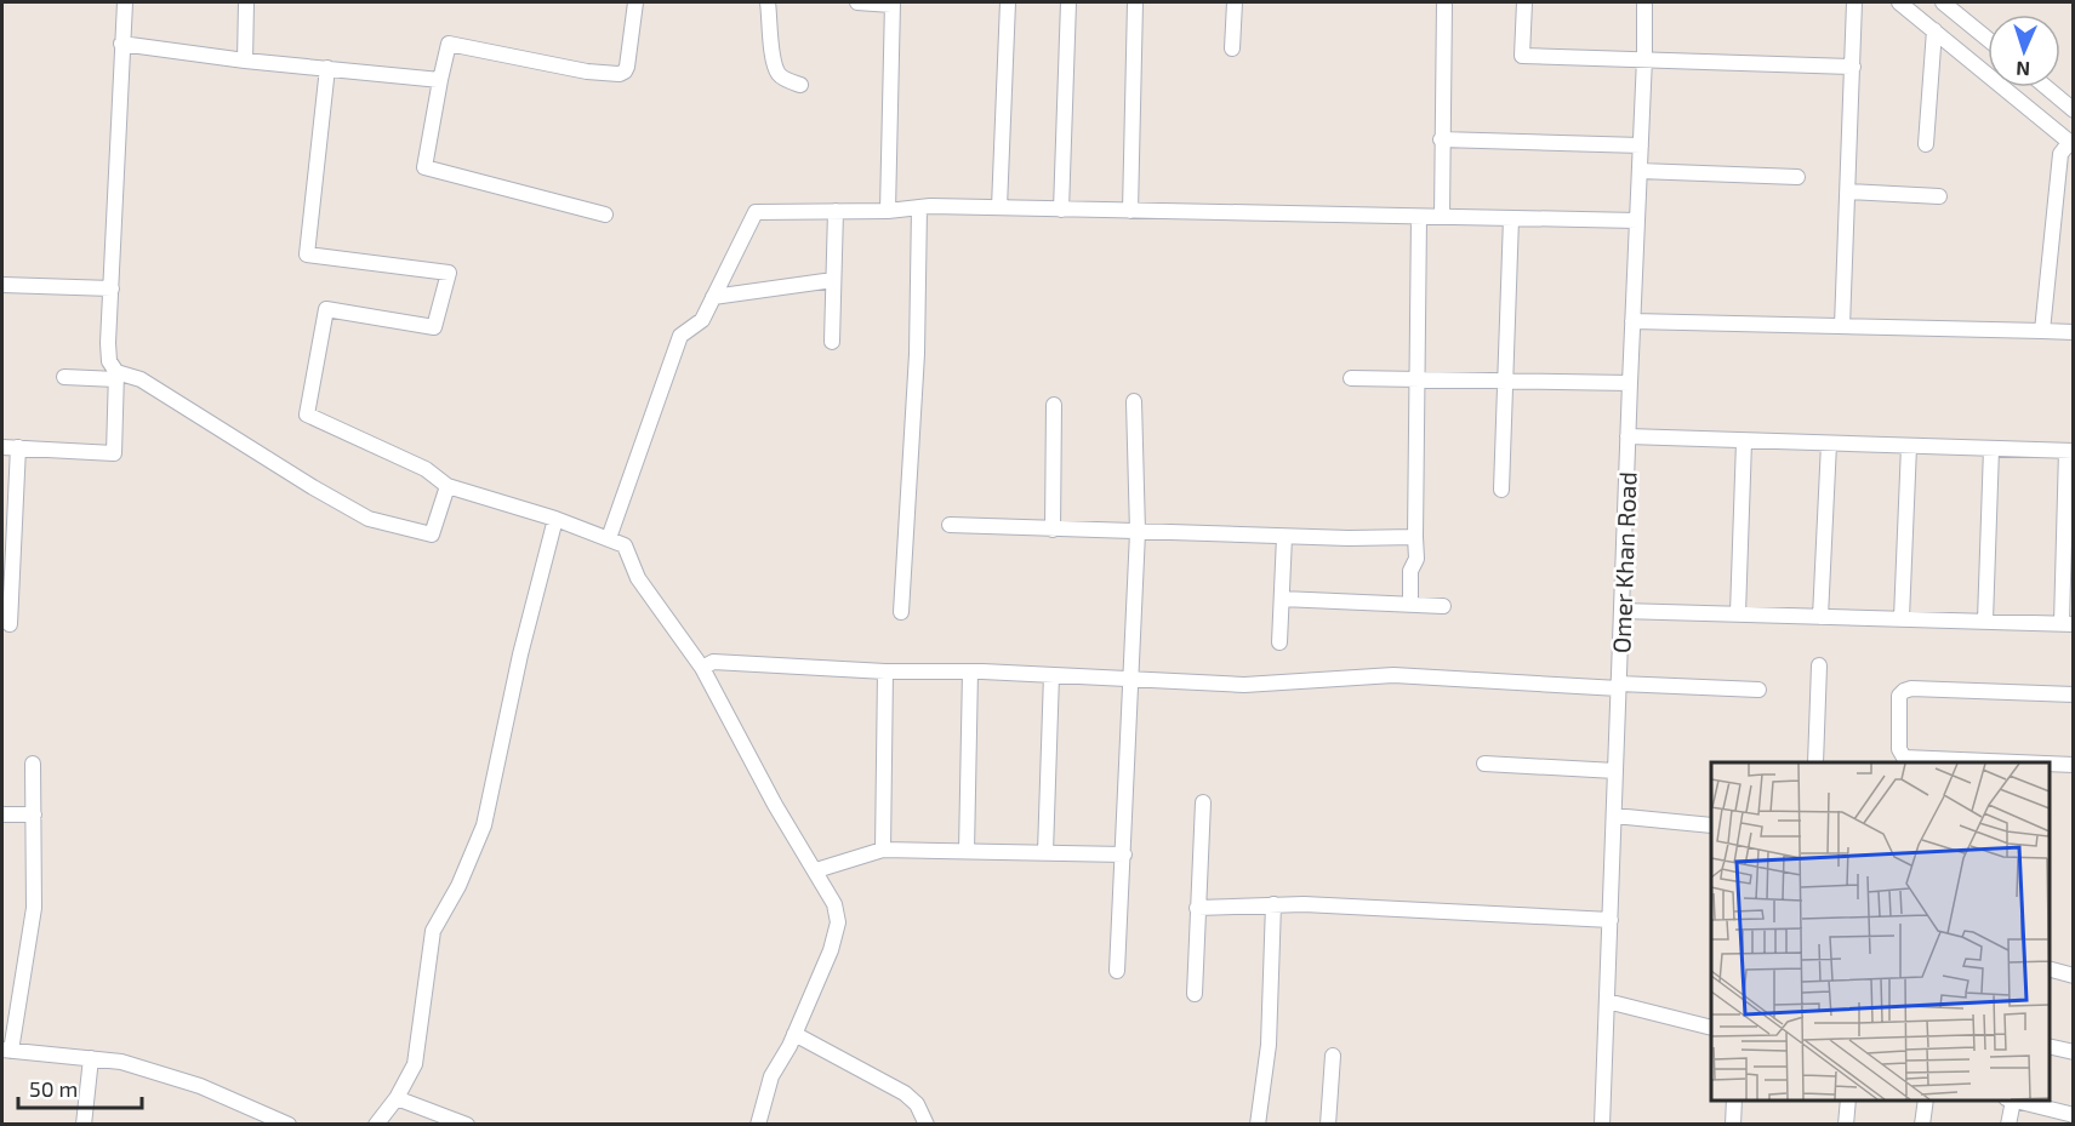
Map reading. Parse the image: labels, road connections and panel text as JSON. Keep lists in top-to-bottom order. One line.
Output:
{"streets":{"street":["Omer Khan Road"]},"scale_bar":"50 m","north":"bottom"}
